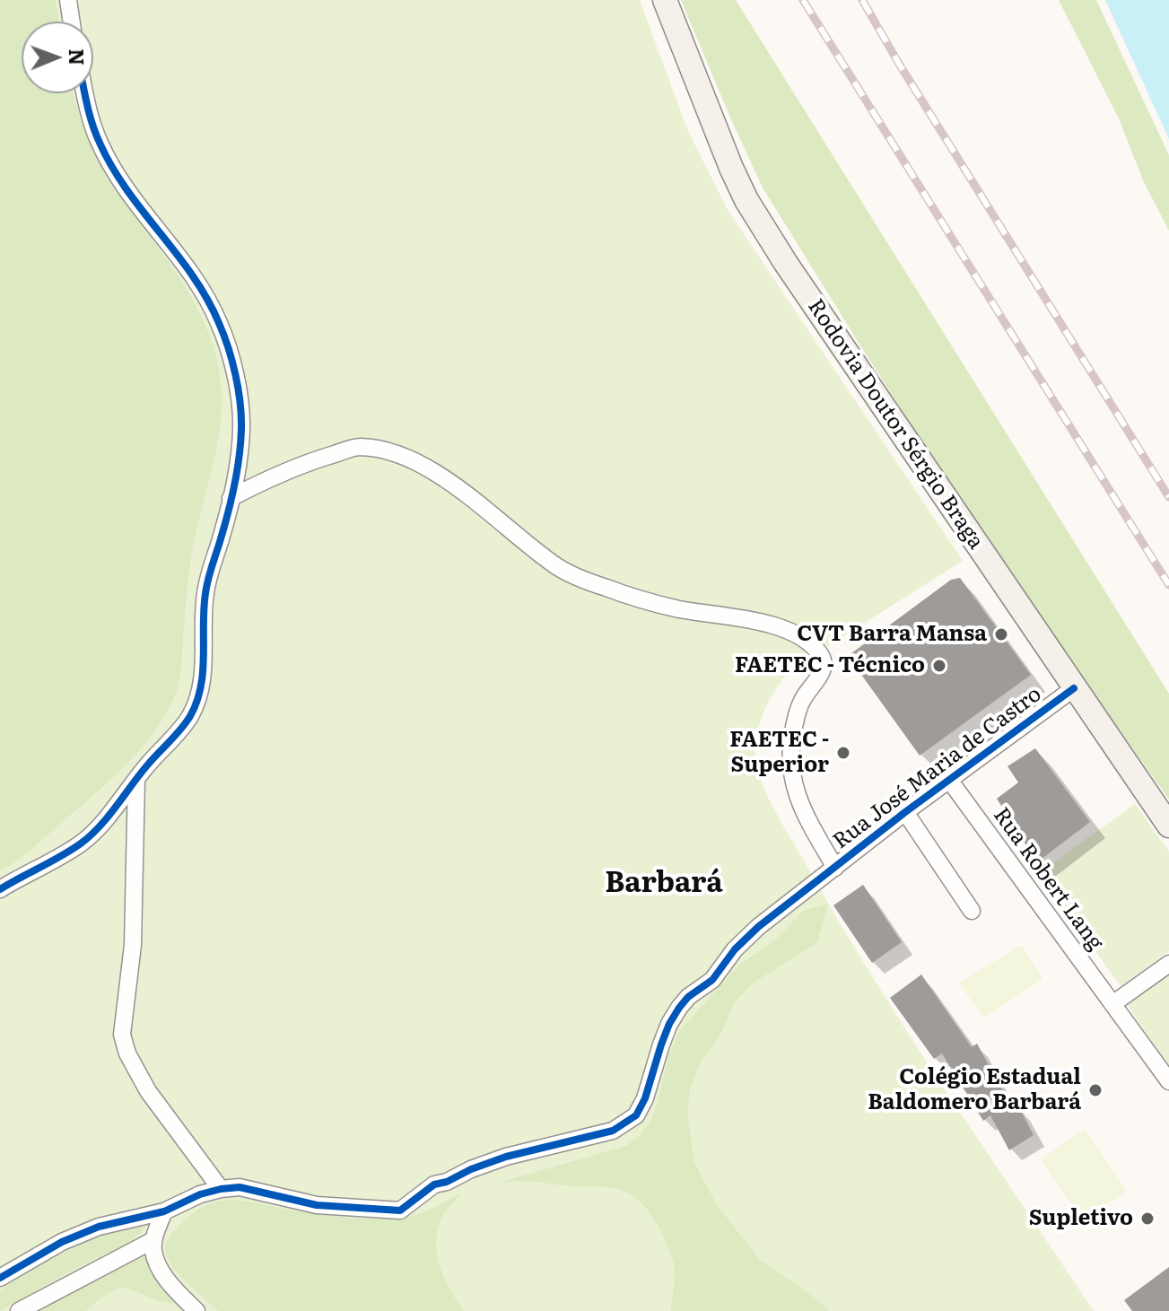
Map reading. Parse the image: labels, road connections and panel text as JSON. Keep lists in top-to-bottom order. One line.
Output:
{"streets":{"main road":["Rodovia Doutor Sérgio Braga"],"street":["Rua José Maria de Castro","Rua Robert Lang"]},"crossings":[["Rodovia Doutor Sérgio Braga","Rua José Maria de Castro"],["Rua José Maria de Castro","Rua Robert Lang"]],"districts":["Barbará"],"places":["CVT Barra Mansa","FAETEC - Técnico","FAETEC - Superior","Colégio Estadual Baldomero Barbará","Supletivo"],"north":"right"}
